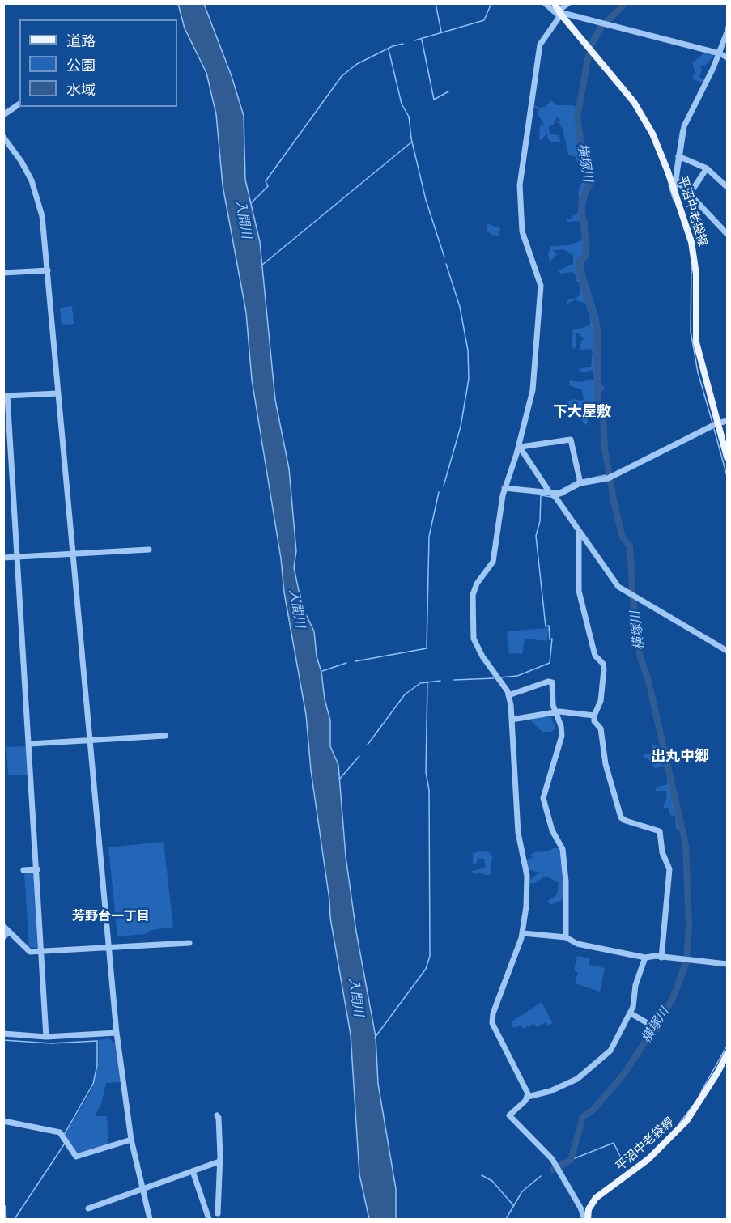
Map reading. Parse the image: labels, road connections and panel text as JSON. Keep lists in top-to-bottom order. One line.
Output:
{"streets":{"main road":["平沼中老袋線"]},"districts":["下大屋敷","出丸中郷","芳野台一丁目"],"water":["横塚川","入間川"],"legend":["道路","公園","水域"]}
